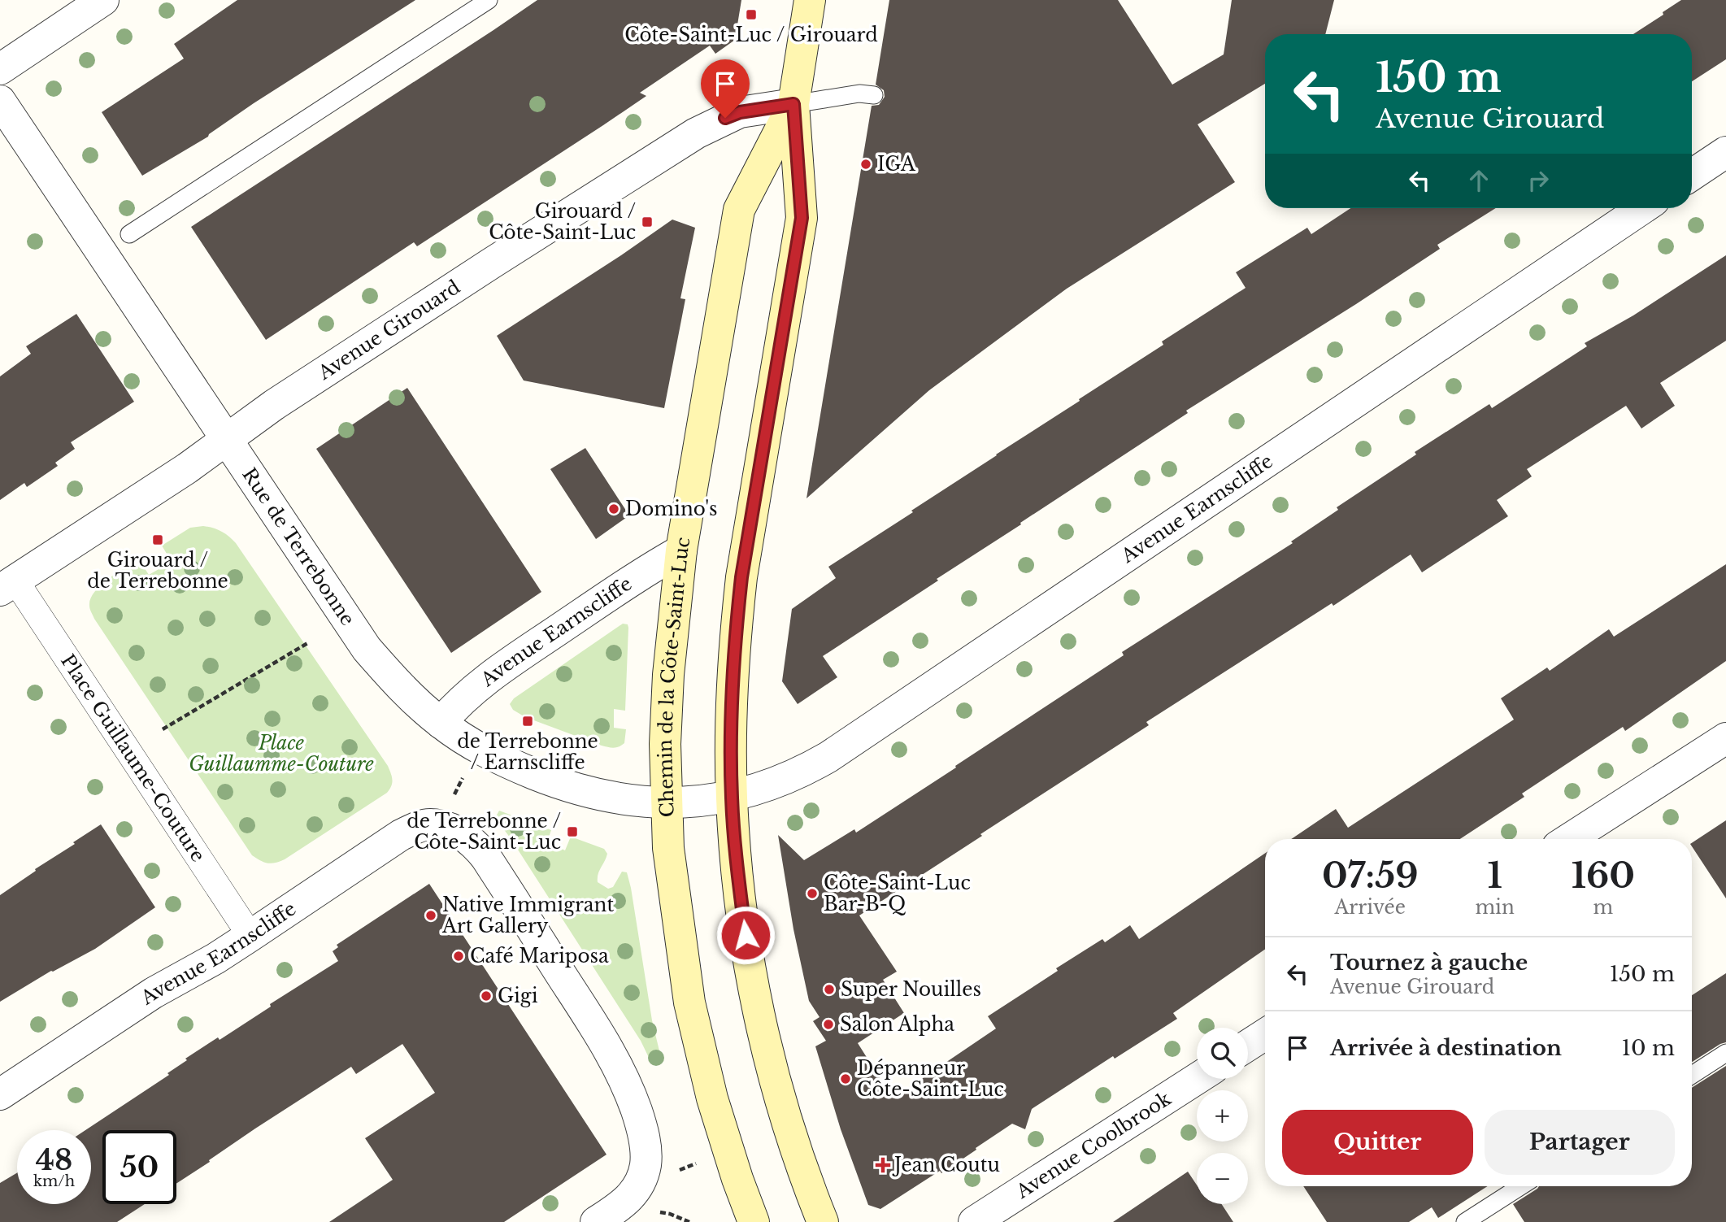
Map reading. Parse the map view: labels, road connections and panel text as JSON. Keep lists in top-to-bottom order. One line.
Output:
{"streets":{"main road":["Chemin de la Côte-Saint-Luc"],"street":["Avenue Girouard","Avenue Earnscliffe","Rue de Terrebonne","Place Guillaume-Couture","Avenue Coolbrook"]},"crossings":[["Avenue Girouard","Rue de Terrebonne"],["Avenue Girouard","Chemin de la Côte-Saint-Luc"],["Avenue Girouard","Place Guillaume-Couture"],["Avenue Earnscliffe","Rue de Terrebonne"],["Avenue Earnscliffe","Chemin de la Côte-Saint-Luc"],["Avenue Earnscliffe","Place Guillaume-Couture"],["Rue de Terrebonne","Chemin de la Côte-Saint-Luc"]],"parks":["Place Guillaumme-Couture"],"places":{"transit":["Côte-Saint-Luc / Girouard","Girouard / Côte-Saint-Luc","Girouard / de Terrebonne","de Terrebonne / Earnscliffe","de Terrebonne / Côte-Saint-Luc"],"other":["IGA","Domino's","Côte-Saint-Luc Bar-B-Q","Native Immigrant Art Gallery","Café Mariposa","Super Nouilles","Gigi","Salon Alpha","Dépanneur Côte-Saint-Luc"],"health":["Jean Coutu"]},"page":{"turn":["150 m","Avenue Girouard"],"eta":["07:59","Arrivée","1","min","160","m"],"list":[{"name":"Tournez à gauche","note":"Avenue Girouard","value":"150 m"},{"name":"Arrivée à destination","value":"10 m"}],"map_buttons":["+","−"],"buttons":["Quitter","Partager"],"speed":"48 km/h","limit":"50"}}
